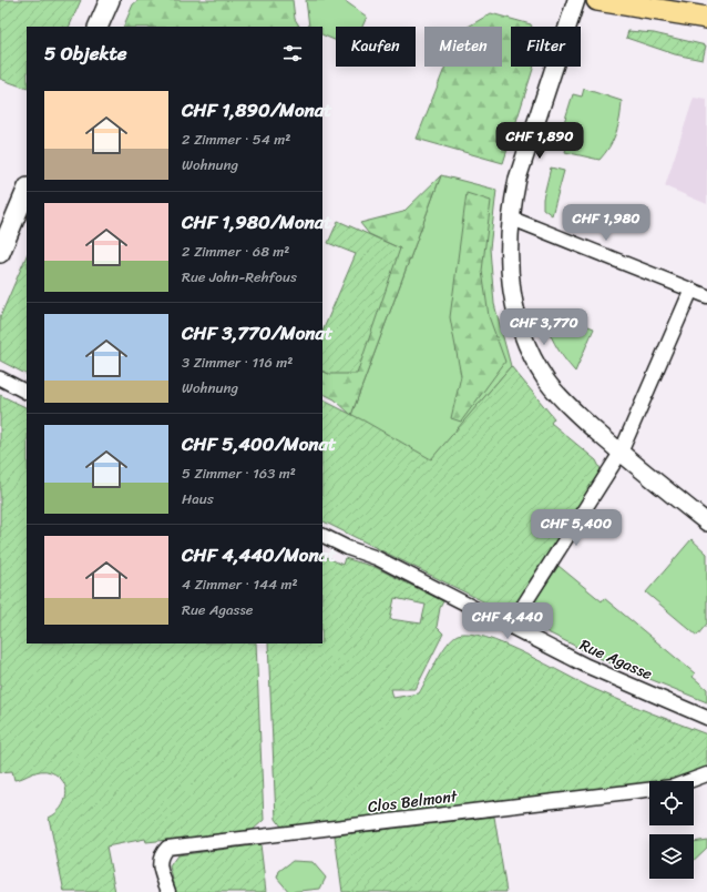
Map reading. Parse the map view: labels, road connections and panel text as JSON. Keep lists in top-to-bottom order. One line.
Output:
{"streets":{"street":["Rue Agasse","Clos Belmont"]},"page":{"chip":["Kaufen","Mieten","Filter"],"heading":"5 Objekte","list":[{"name":"CHF 1,890/Monat","note":"2 Zimmer · 54 m² · Wohnung"},{"name":"CHF 1,980/Monat","note":"2 Zimmer · 68 m² · Rue John-Rehfous"},{"name":"CHF 3,770/Monat","note":"3 Zimmer · 116 m² · Wohnung"},{"name":"CHF 5,400/Monat","note":"5 Zimmer · 163 m² · Haus"},{"name":"CHF 4,440/Monat","note":"4 Zimmer · 144 m² · Rue Agasse"}],"price":["CHF 1,890","CHF 1,980","CHF 3,770","CHF 5,400","CHF 4,440"]}}
